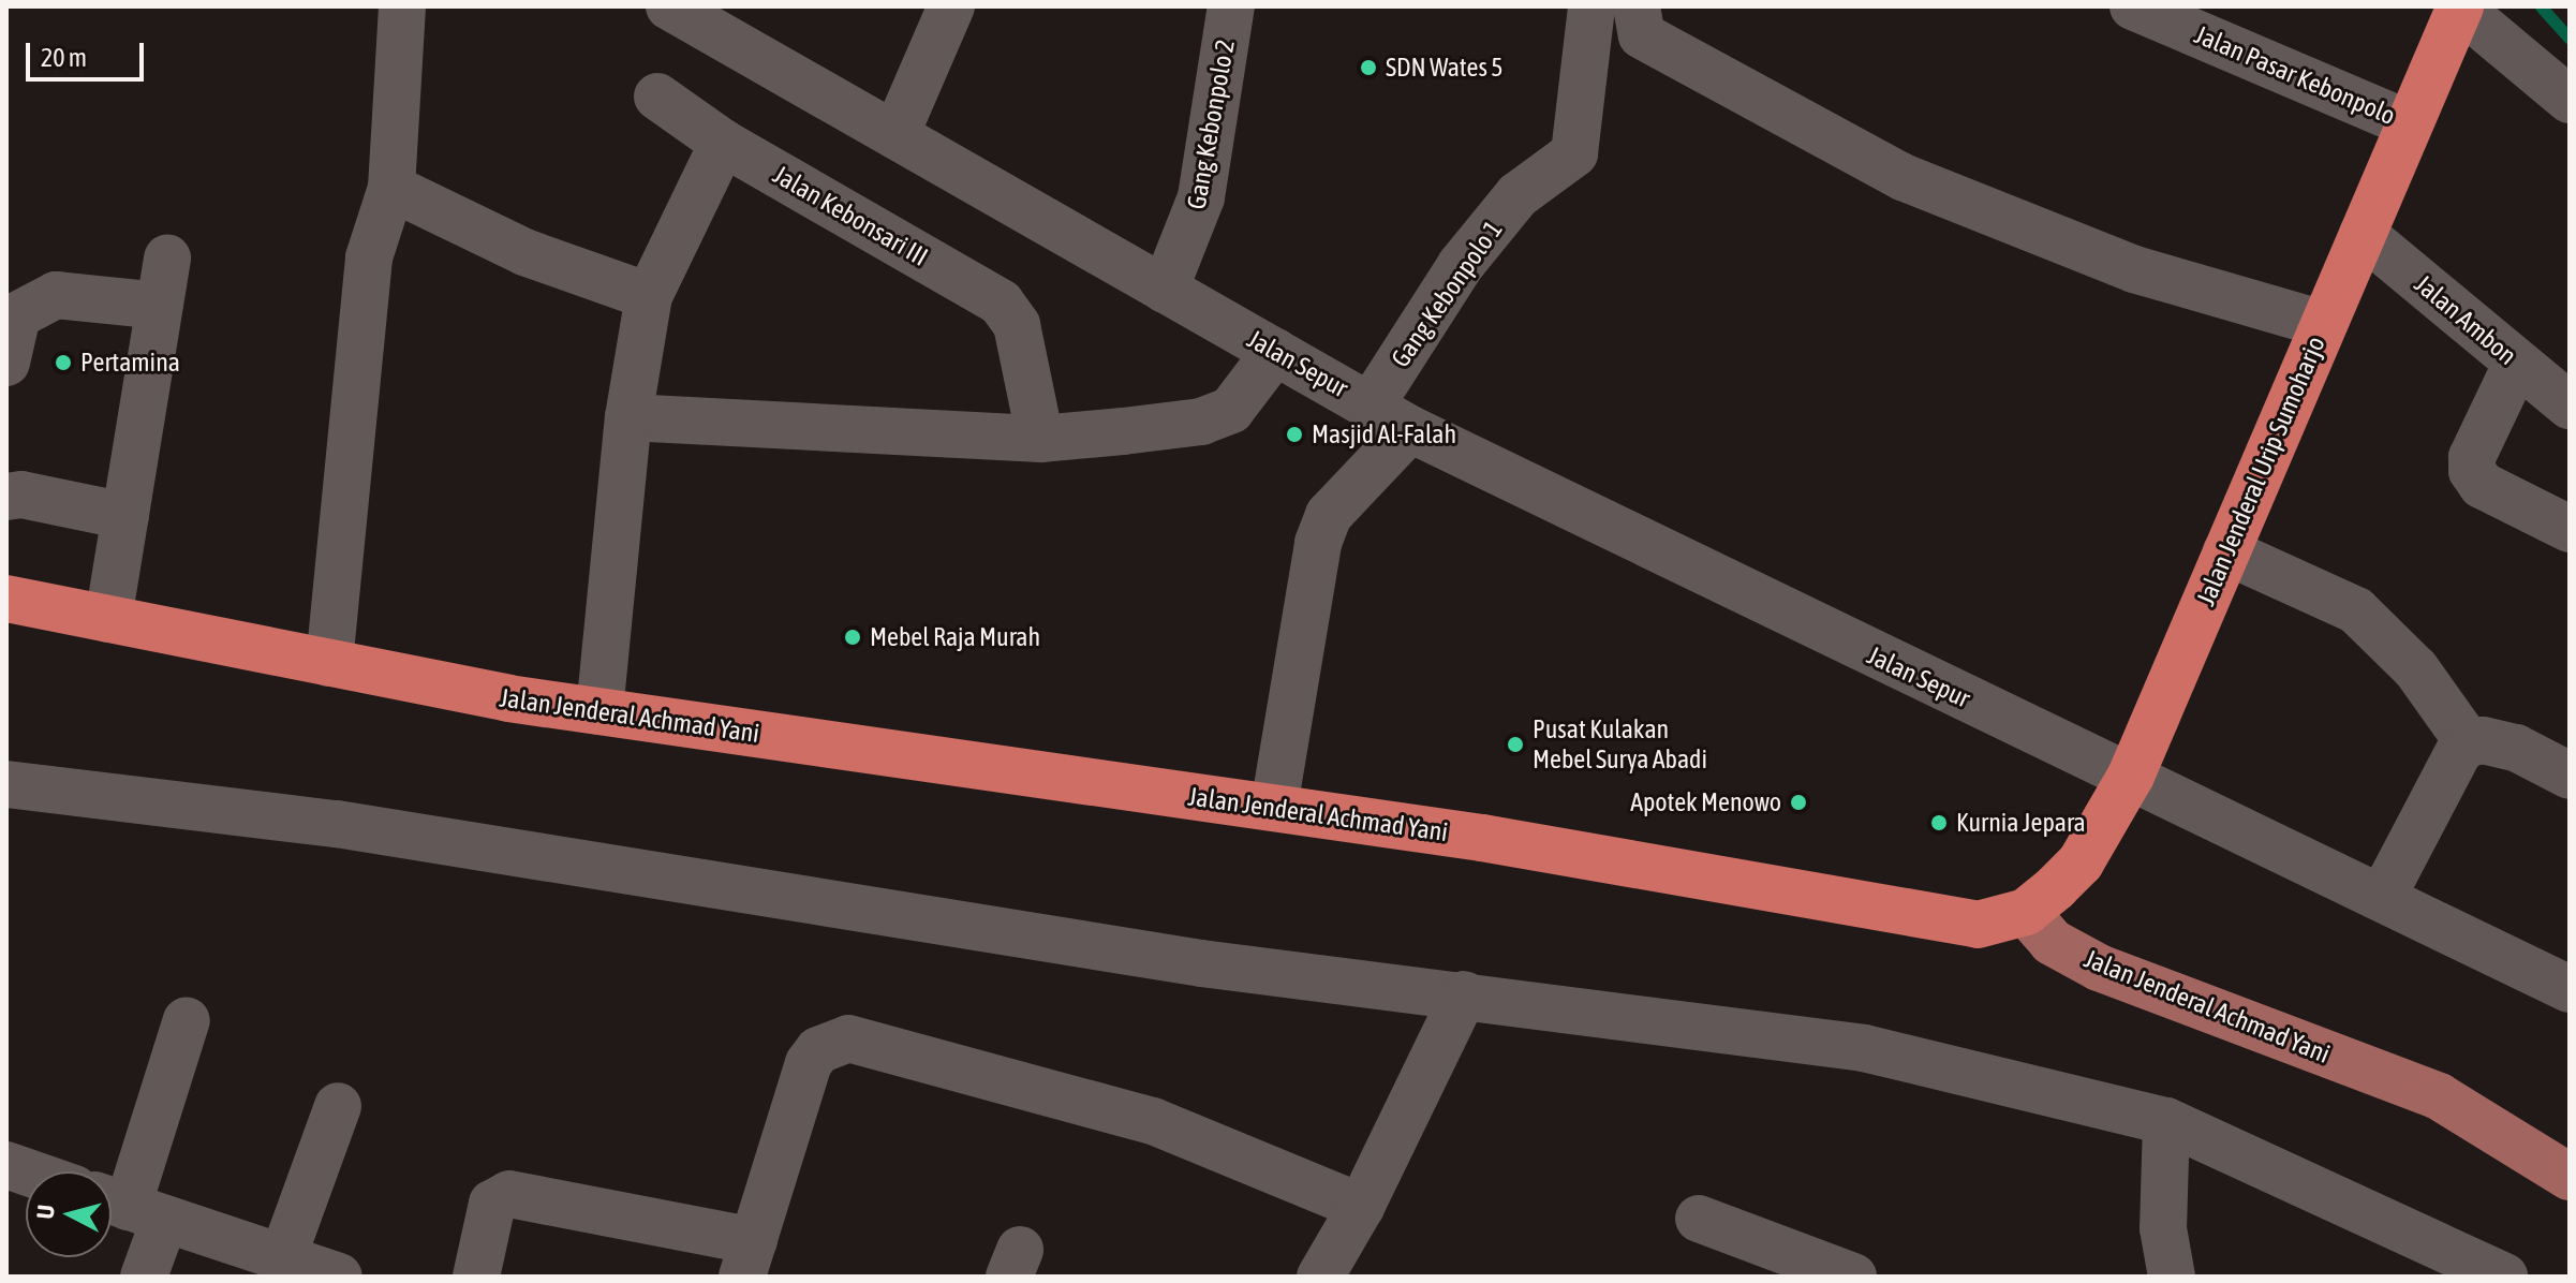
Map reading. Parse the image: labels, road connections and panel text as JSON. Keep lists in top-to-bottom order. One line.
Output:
{"streets":{"highway":["Jalan Jenderal Urip Sumoharjo","Jalan Jenderal Achmad Yani"],"street":["Jalan Pasar Kebonpolo","Gang Kebonpolo 2","Jalan Kebonsari III","Gang Kebonpolo 1","Jalan Ambon","Jalan Sepur"]},"crossings":[["Jalan Pasar Kebonpolo","Jalan Jenderal Urip Sumoharjo"],["Gang Kebonpolo 2","Jalan Sepur"],["Gang Kebonpolo 1","Jalan Sepur"],["Jalan Ambon","Jalan Jenderal Urip Sumoharjo"],["Jalan Sepur","Jalan Jenderal Urip Sumoharjo"],["Jalan Jenderal Urip Sumoharjo","Jalan Jenderal Achmad Yani"]],"places":["SDN Wates 5","Pertamina","Masjid Al-Falah","Mebel Raja Murah","Pusat Kulakan Mebel Surya Abadi","Apotek Menowo","Kurnia Jepara"],"scale_bar":"20 m","north":"left"}
